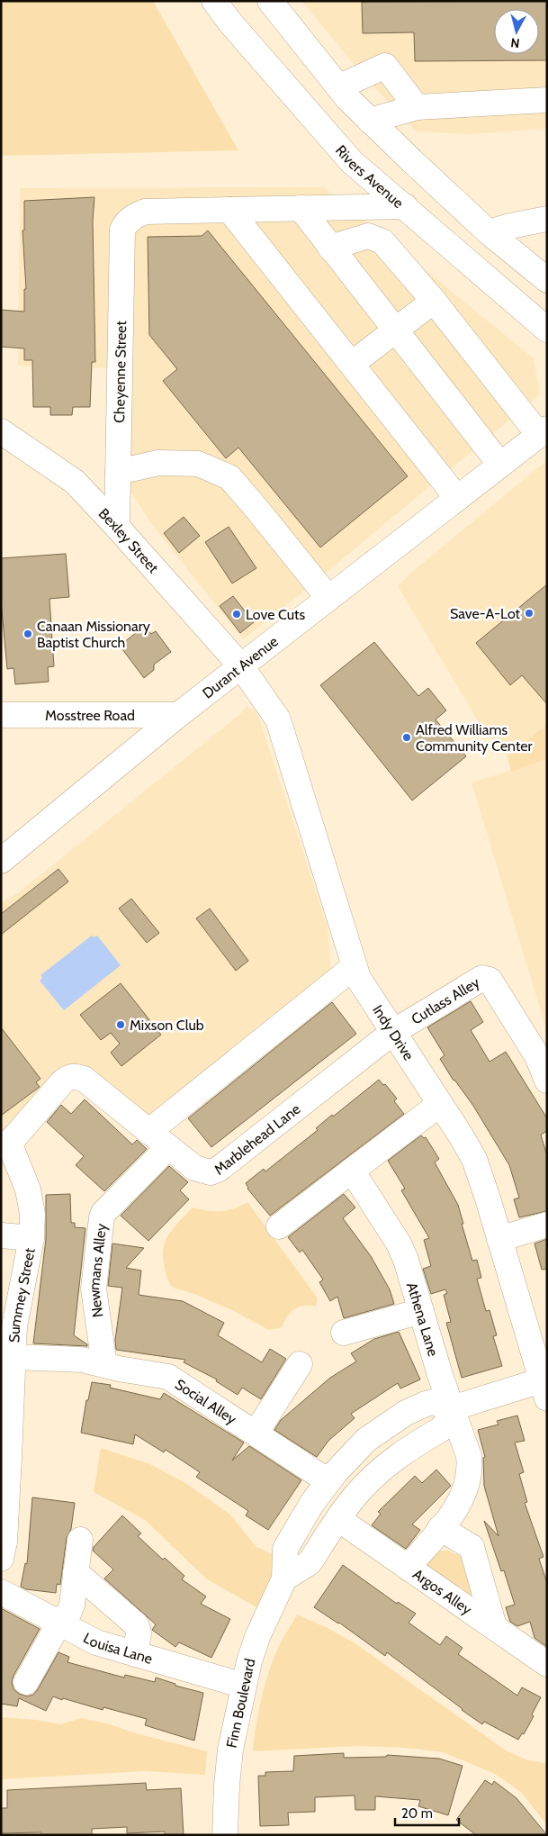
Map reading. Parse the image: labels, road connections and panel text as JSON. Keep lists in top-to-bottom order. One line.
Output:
{"streets":{"street":["Rivers Avenue","Cheyenne Street","Bexley Street","Durant Avenue","Mosstree Road","Cutlass Alley","Indy Drive","Marblehead Lane","Newmans Alley","Summey Street","Athena Lane","Social Alley","Argos Alley","Louisa Lane","Finn Boulevard"]},"crossings":[["Cheyenne Street","Bexley Street"],["Bexley Street","Durant Avenue"],["Bexley Street","Indy Drive"],["Durant Avenue","Mosstree Road"],["Durant Avenue","Indy Drive"],["Cutlass Alley","Indy Drive"],["Cutlass Alley","Marblehead Lane"],["Indy Drive","Marblehead Lane"],["Marblehead Lane","Newmans Alley"],["Marblehead Lane","Summey Street"],["Newmans Alley","Social Alley"],["Summey Street","Social Alley"],["Athena Lane","Argos Alley"],["Athena Lane","Finn Boulevard"],["Social Alley","Finn Boulevard"],["Louisa Lane","Finn Boulevard"]],"places":["Save-A-Lot","Love Cuts","Canaan Missionary Baptist Church","Alfred Williams Community Center","Mixson Club"],"scale_bar":"20 m","north":"bottom"}
